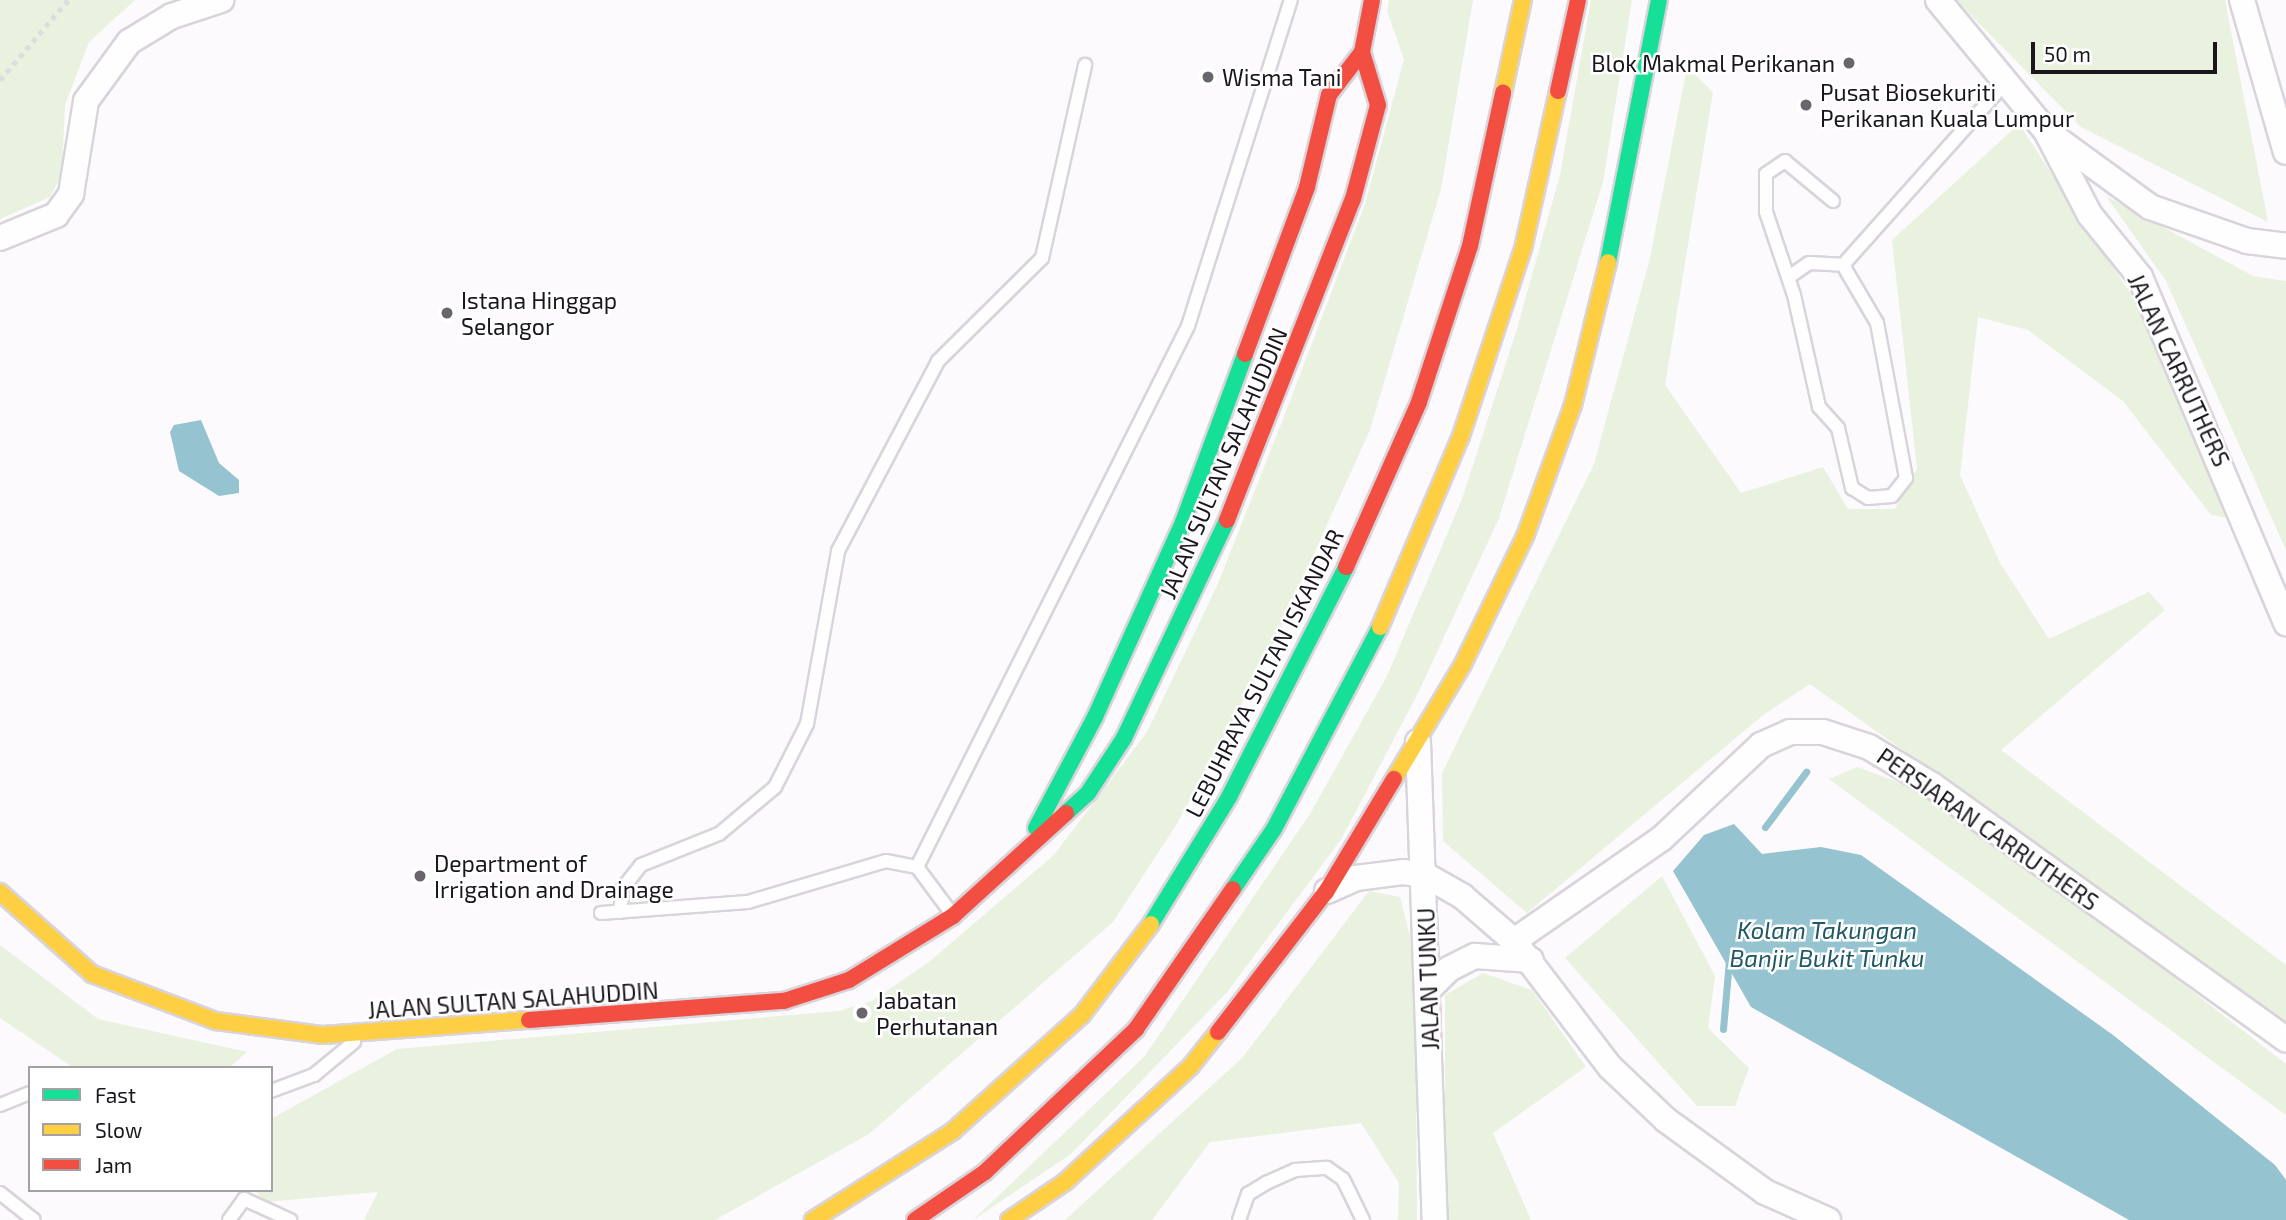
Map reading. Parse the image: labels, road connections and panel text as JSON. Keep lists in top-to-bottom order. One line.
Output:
{"streets":{"main road":["JALAN SULTAN SALAHUDDIN","LEBUHRAYA SULTAN ISKANDAR"],"street":["JALAN CARRUTHERS","PERSIARAN CARRUTHERS","JALAN TUNKU"]},"water":["Kolam Takungan Banjir Bukit Tunku"],"places":["Blok Makmal Perikanan","Wisma Tani","Pusat Biosekuriti Perikanan Kuala Lumpur","Istana Hinggap Selangor","Department of Irrigation and Drainage","Jabatan Perhutanan"],"legend":["Fast","Slow","Jam"],"scale_bar":"50 m"}
